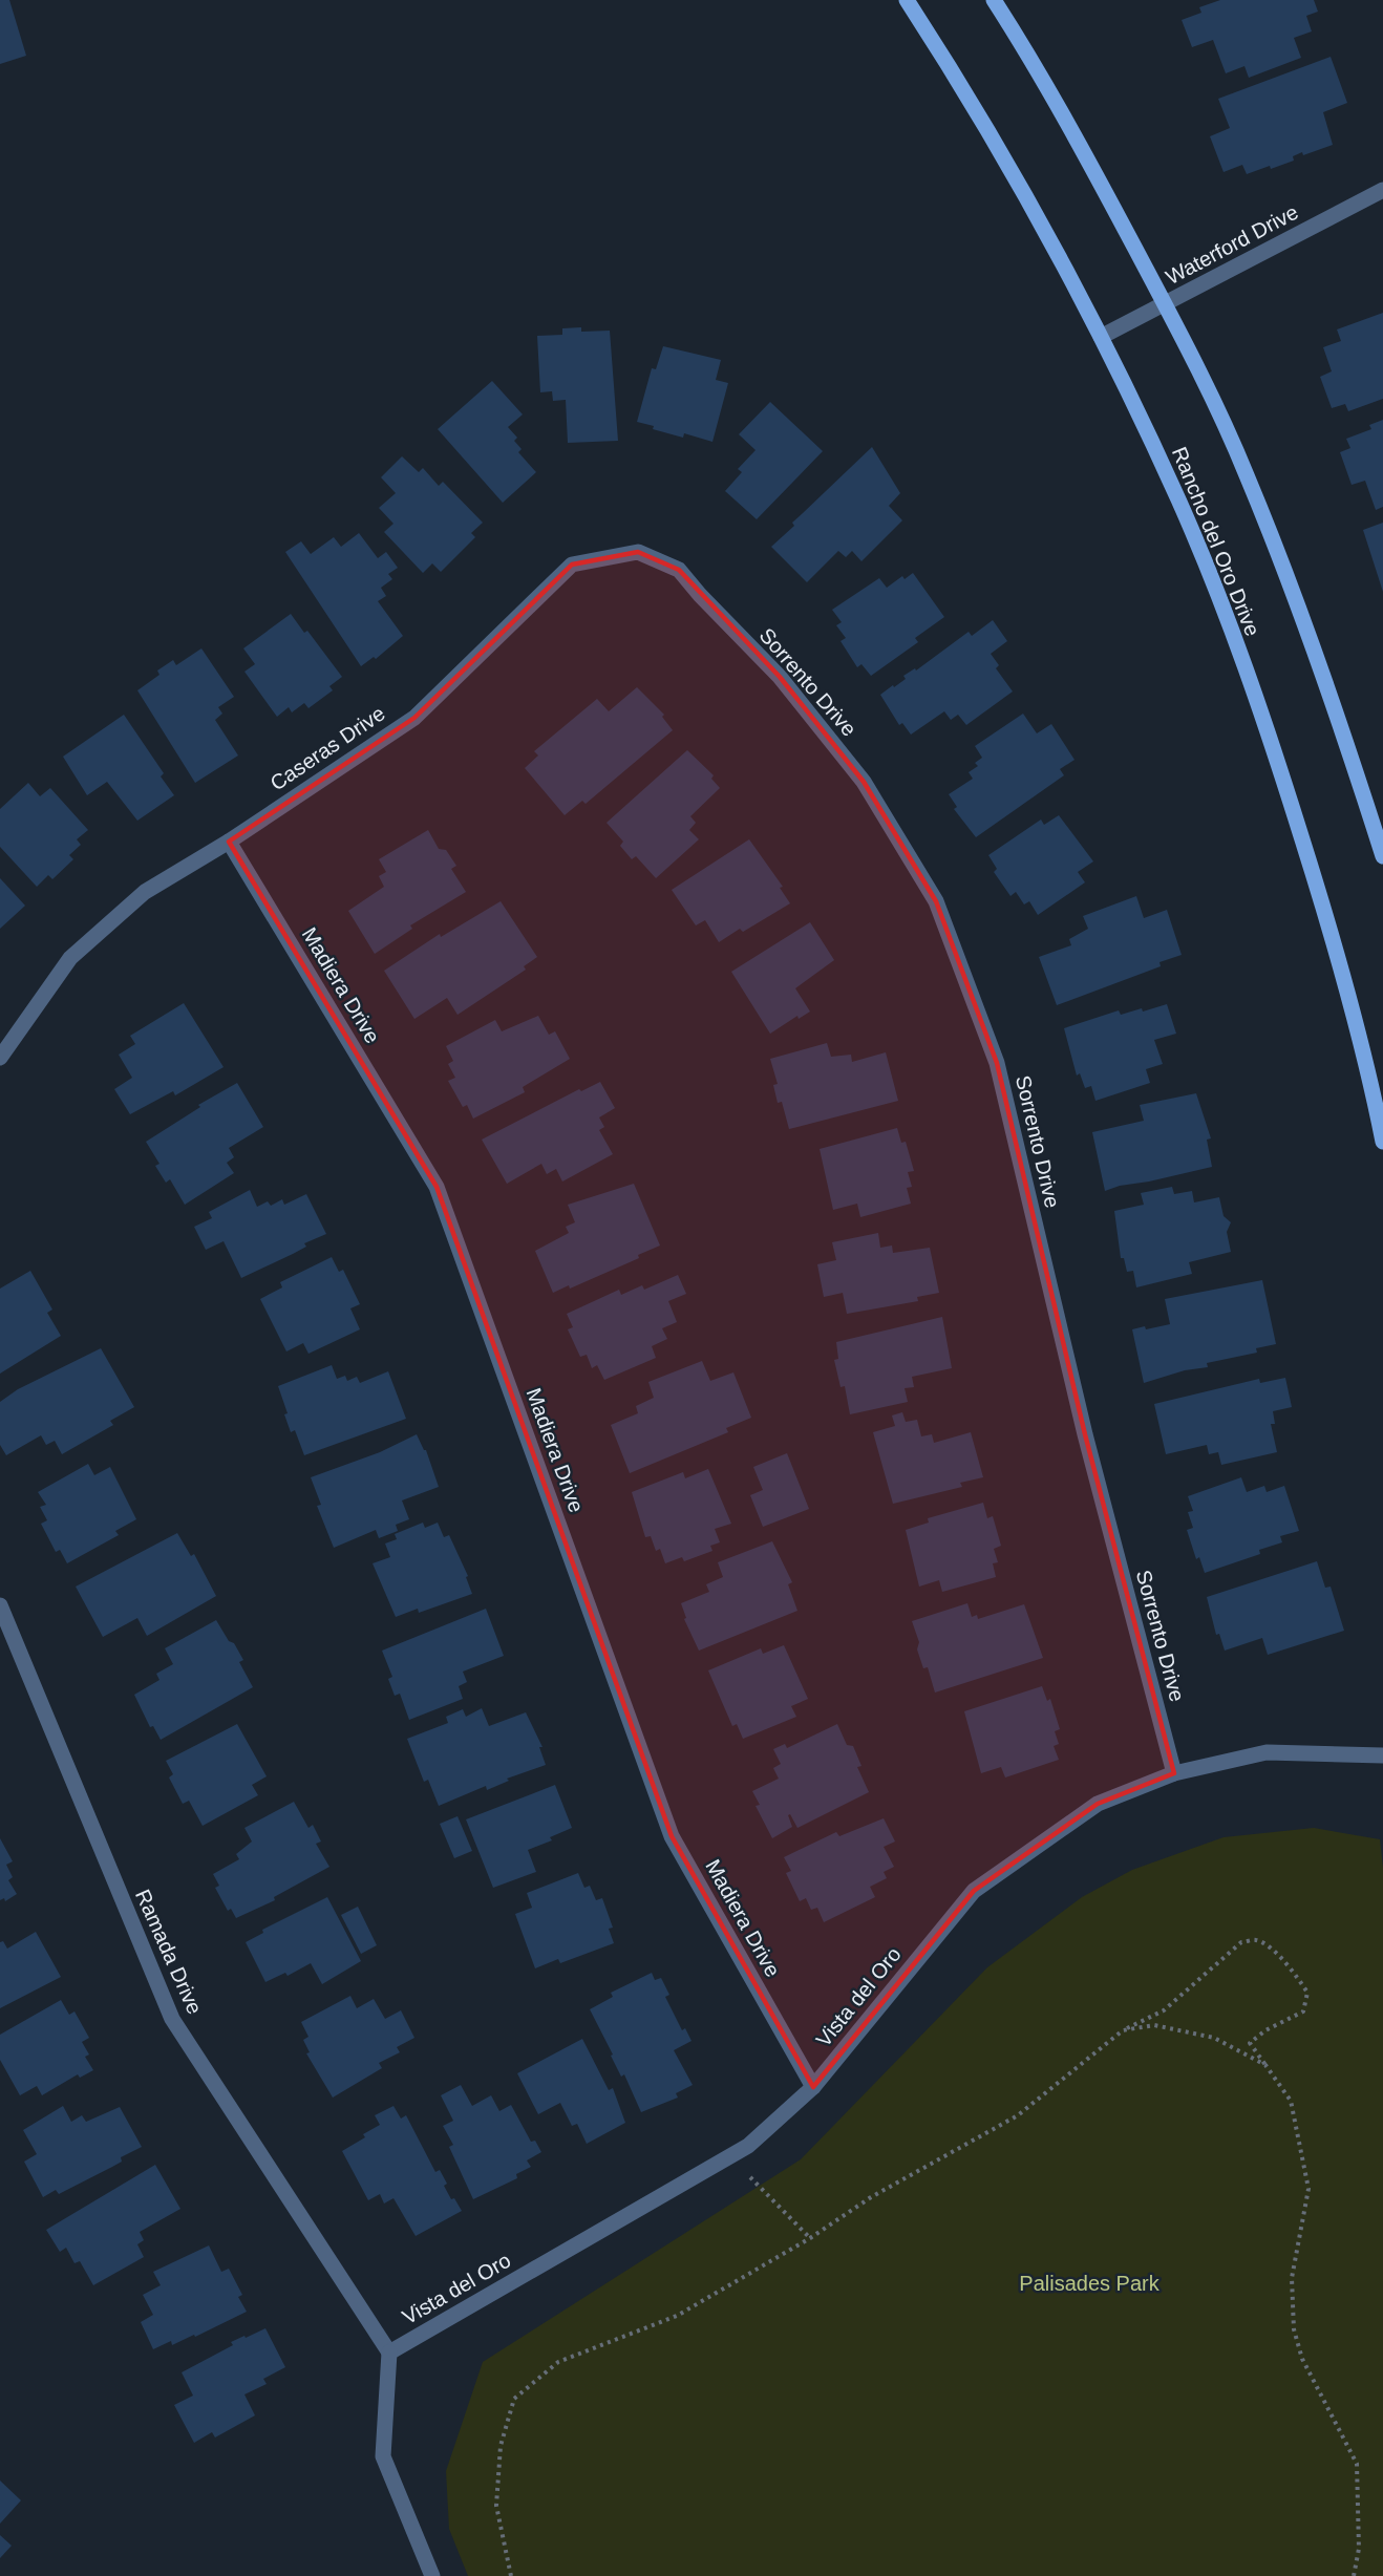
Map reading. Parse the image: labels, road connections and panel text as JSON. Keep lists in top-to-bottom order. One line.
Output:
{"streets":{"main road":["Rancho del Oro Drive"],"street":["Waterford Drive","Sorrento Drive","Caseras Drive","Madiera Drive","Ramada Drive","Vista del Oro"]},"crossings":[["Waterford Drive","Rancho del Oro Drive"],["Sorrento Drive","Caseras Drive"],["Sorrento Drive","Vista del Oro"],["Caseras Drive","Madiera Drive"],["Madiera Drive","Vista del Oro"],["Ramada Drive","Vista del Oro"]],"parks":["Palisades Park"]}
